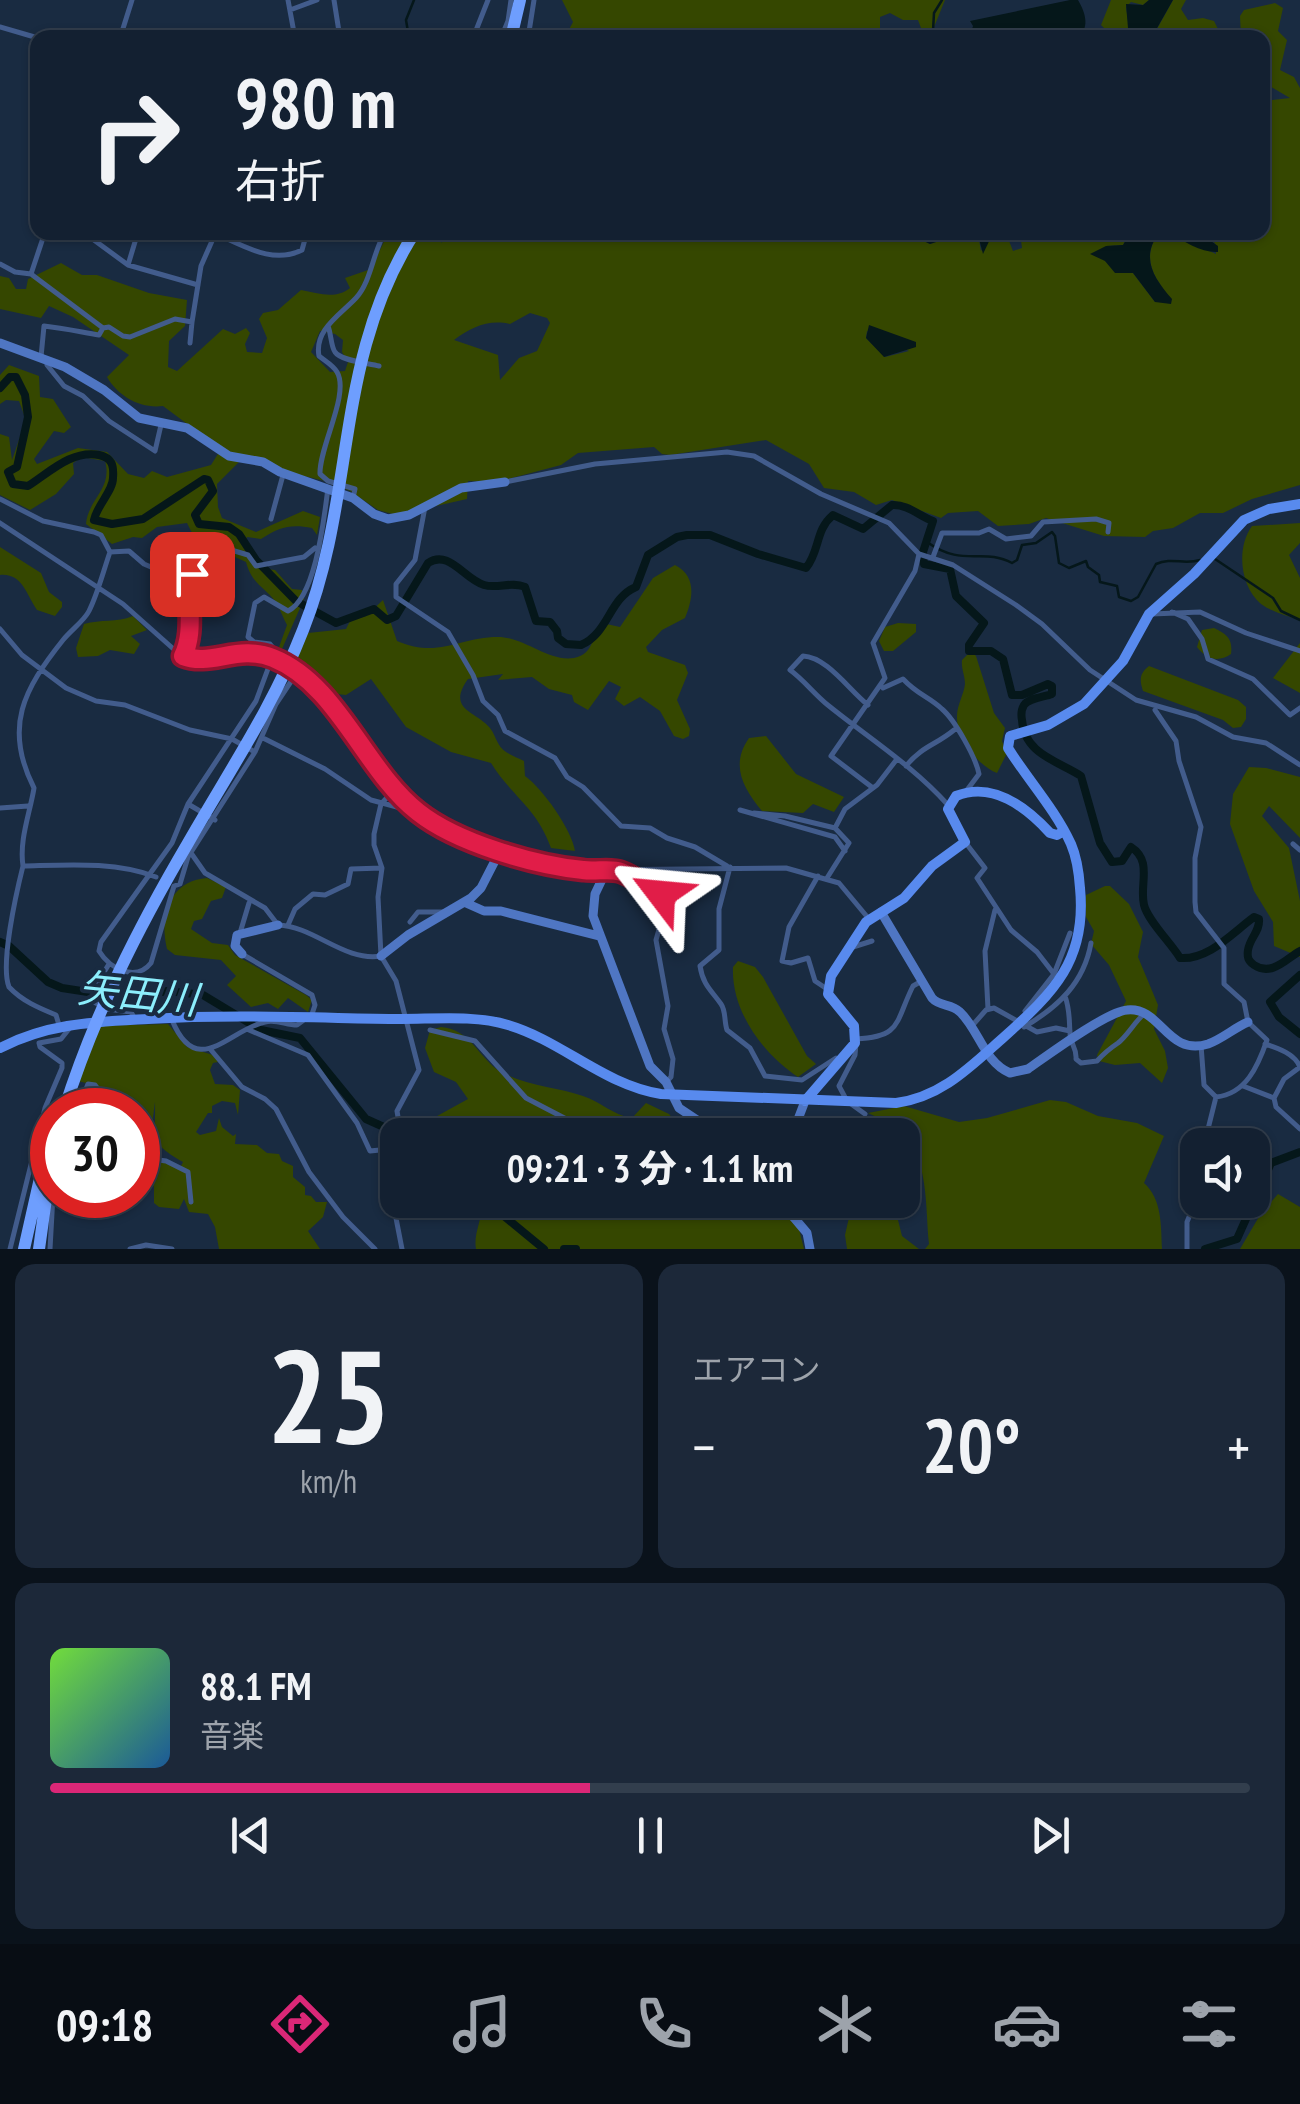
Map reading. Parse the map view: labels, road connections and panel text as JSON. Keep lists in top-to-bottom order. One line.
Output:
{"water":["矢田川"],"page":{"turn":["980 m","右折"],"limit":"30","trip":"09:21 · 3 分 · 1.1 km","tile":[["25","km/h"],"エアコン"],"heat":["−","20°","+"],"song":["88.1 FM","音楽"],"tabs":"09:18"}}
